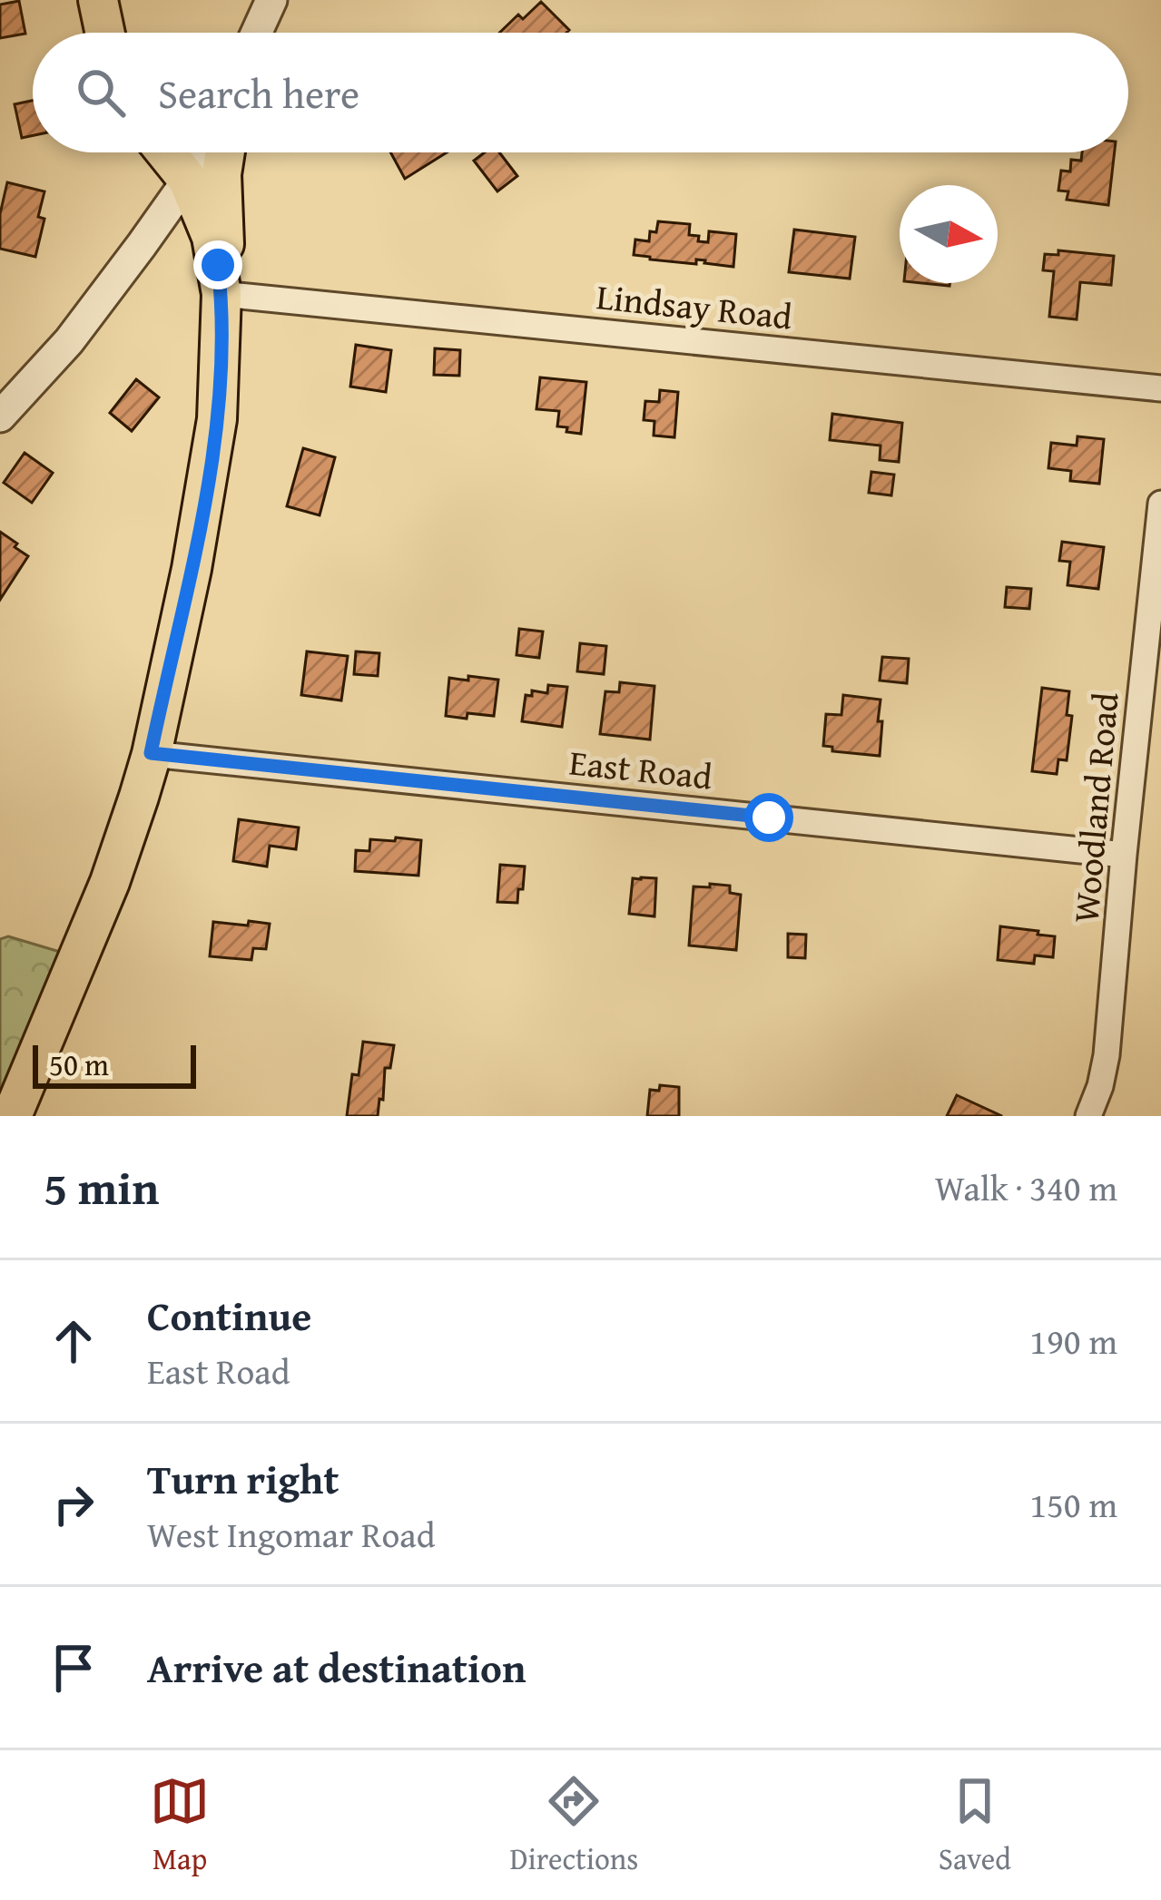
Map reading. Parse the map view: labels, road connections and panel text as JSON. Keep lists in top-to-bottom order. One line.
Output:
{"streets":{"street":["Lindsay Road","East Road","Woodland Road"]},"crossings":[["East Road","Woodland Road"]],"scale_bar":"50 m","north":"right","page":{"search":"Search here","scale":"50 m","heading":["5 min","Walk · 340 m"],"list":[["Continue","East Road","190 m"],["Turn right","West Ingomar Road","150 m"],"Arrive at destination"],"nav":["Map","Directions","Saved"]}}
